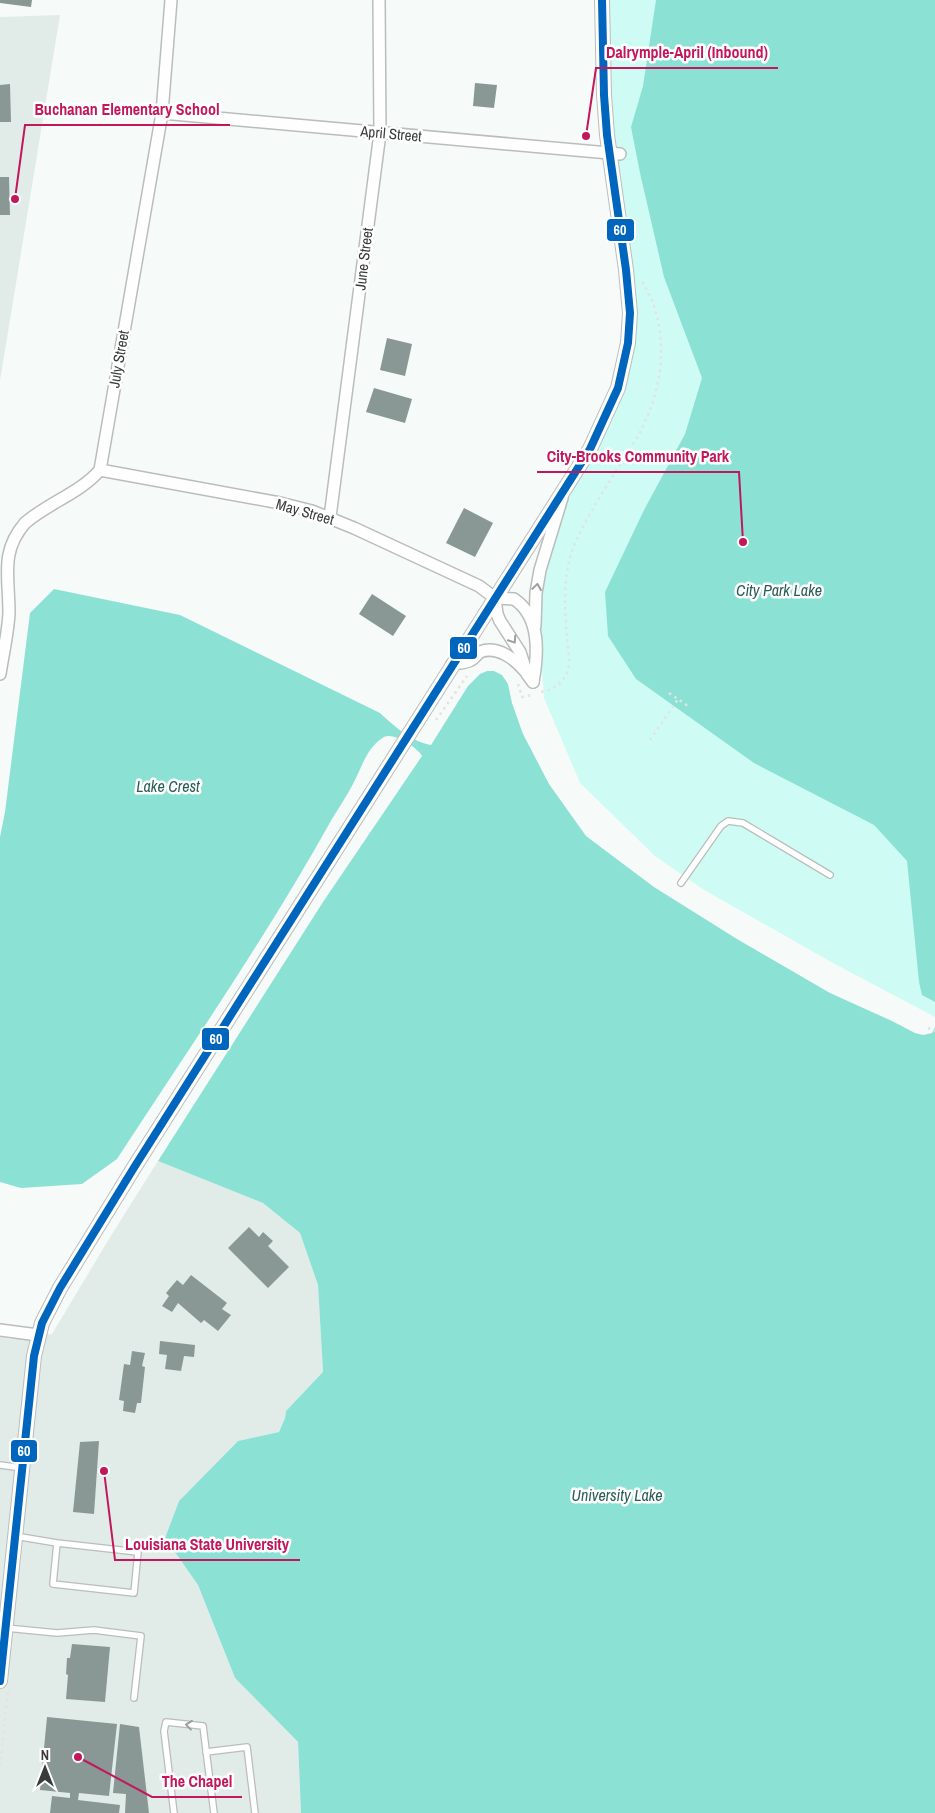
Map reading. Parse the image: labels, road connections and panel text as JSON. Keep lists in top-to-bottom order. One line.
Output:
{"streets":{"street":["April Street","June Street","July Street","May Street"]},"crossings":[["April Street","June Street"],["April Street","July Street"],["June Street","May Street"],["July Street","May Street"]],"water":["City Park Lake","Lake Crest","University Lake"],"places":["Dalrymple-April (Inbound)","Buchanan Elementary School","City-Brooks Community Park","Louisiana State University","The Chapel"],"lines":["transit line 60"],"north":"top"}
